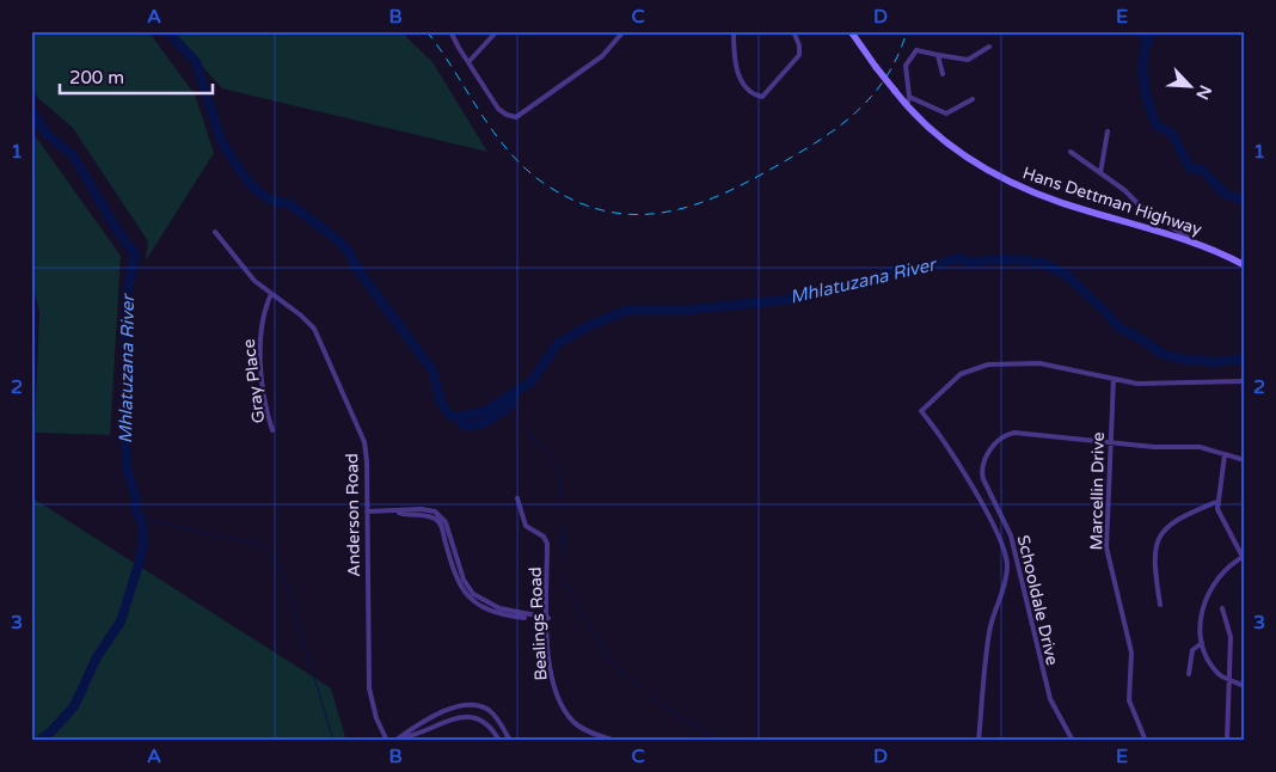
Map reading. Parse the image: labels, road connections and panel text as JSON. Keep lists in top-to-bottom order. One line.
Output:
{"streets":{"street":["Hans Dettman Highway","Gray Place","Marcellin Drive","Anderson Road","Schooldale Drive","Bealings Road"]},"crossings":[["Gray Place","Anderson Road"],["Marcellin Drive","Schooldale Drive"]],"water":["Mhlatuzana River"],"scale_bar":"200 m","north":"bottom right","grid":{"columns":["A","B","C","D","E"],"rows":["1","2","3"]}}
